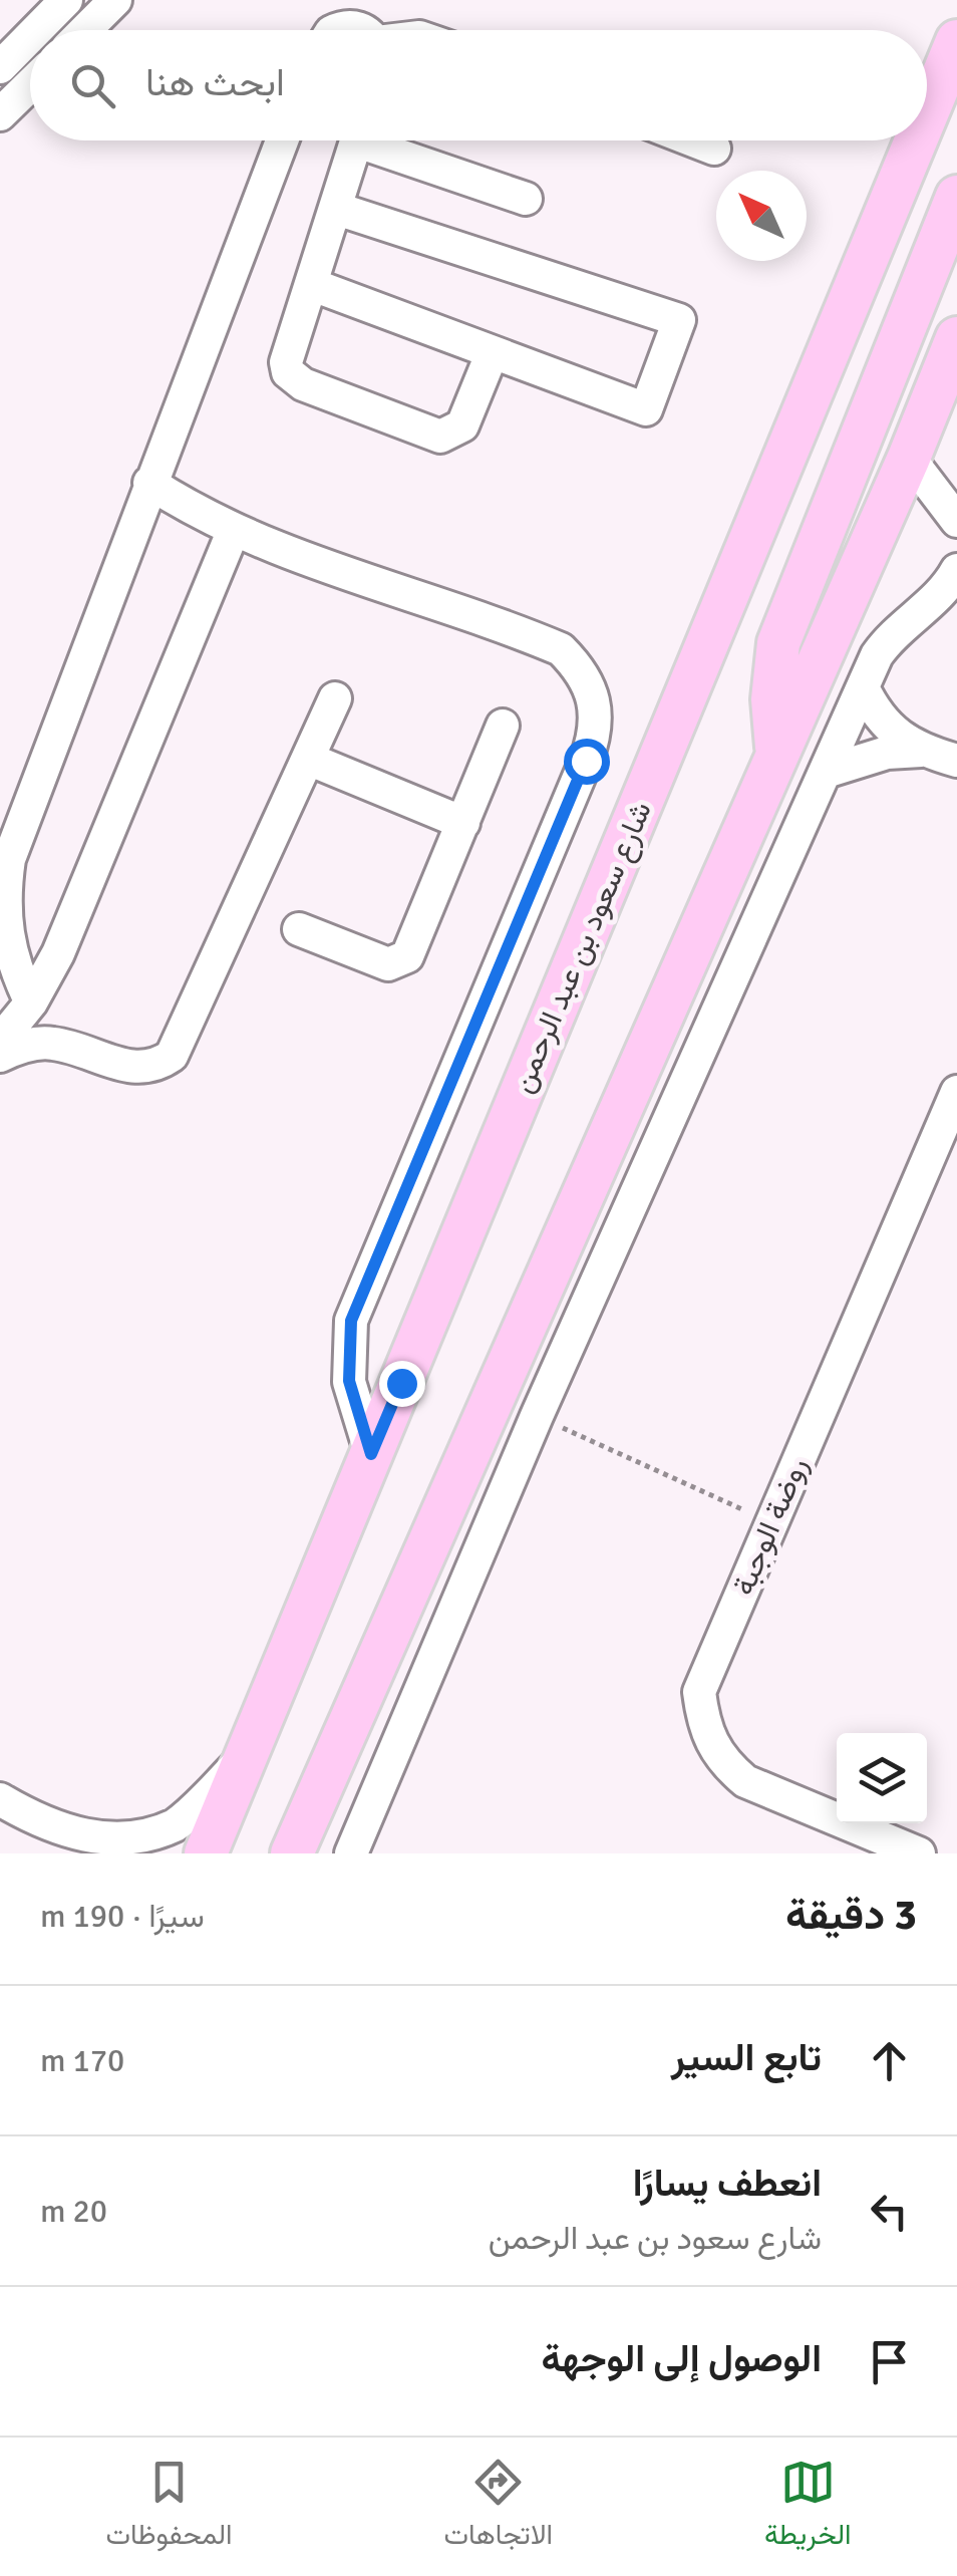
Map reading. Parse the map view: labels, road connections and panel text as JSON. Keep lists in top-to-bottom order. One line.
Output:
{"streets":{"main road":["شارع سعود بن عبد الرحمن"],"street":["روضة الوجبة"]},"north":"top left","page":{"search":"ابحث هنا","heading":["3 دقيقة","سيرًا · 190 m"],"list":[["تابع السير","170 m"],["انعطف يسارًا","شارع سعود بن عبد الرحمن","20 m"],"الوصول إلى الوجهة"],"nav":["الخريطة","الاتجاهات","المحفوظات"]}}
